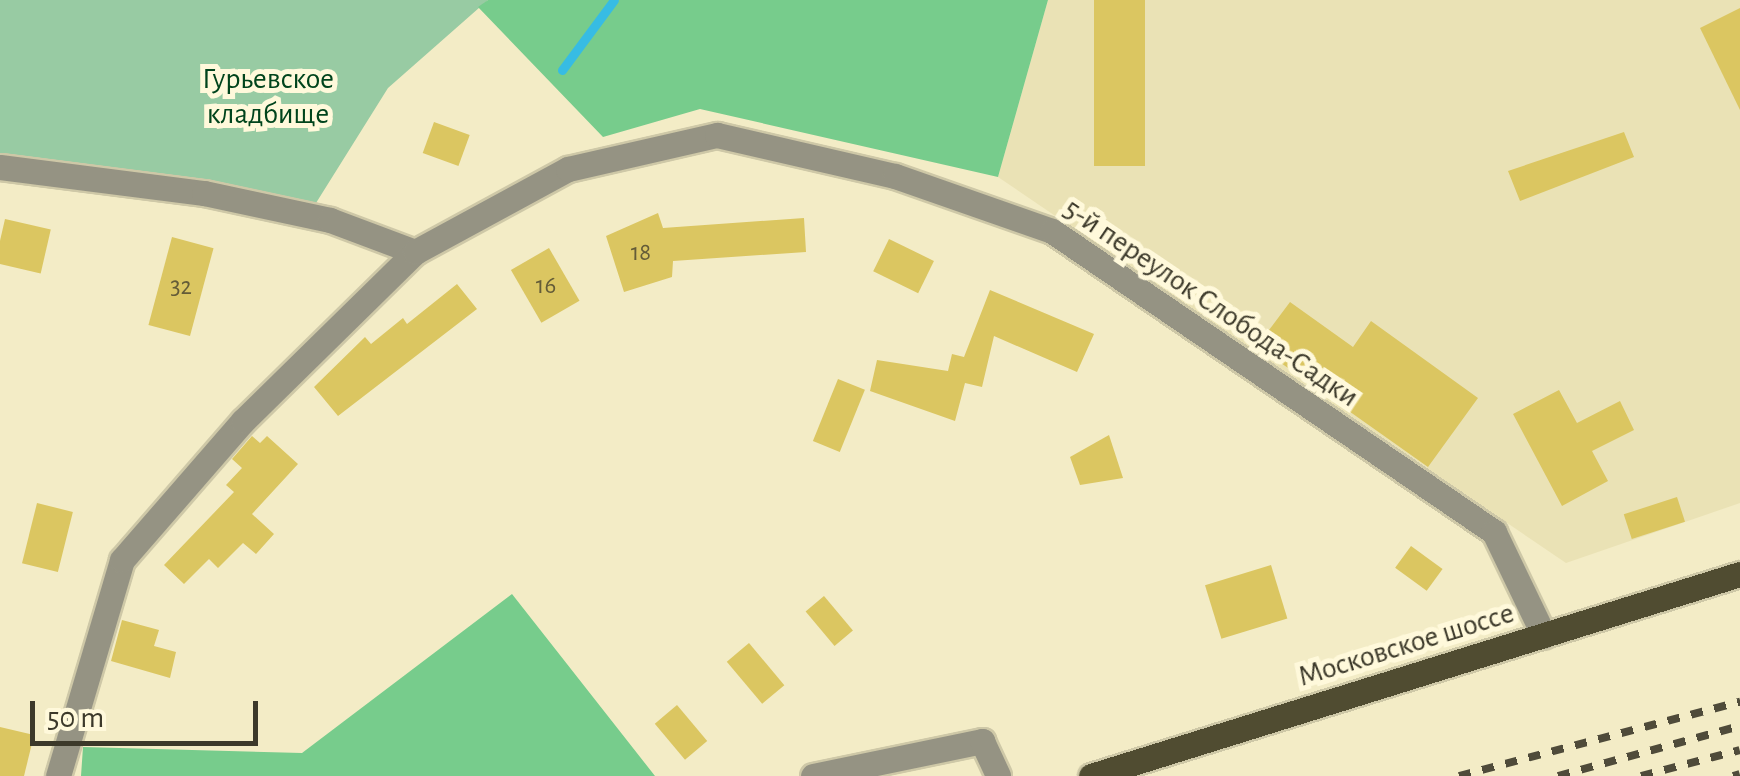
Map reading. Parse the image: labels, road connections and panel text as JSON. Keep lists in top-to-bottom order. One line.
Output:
{"streets":{"main road":["Московское шоссе"],"street":["5-й переулок Слобода-Садки"]},"crossings":[["5-й переулок Слобода-Садки","Московское шоссе"]],"parks":["Гурьевское кладбище"],"house_numbers":["18","16","32"],"scale_bar":"50 m"}
